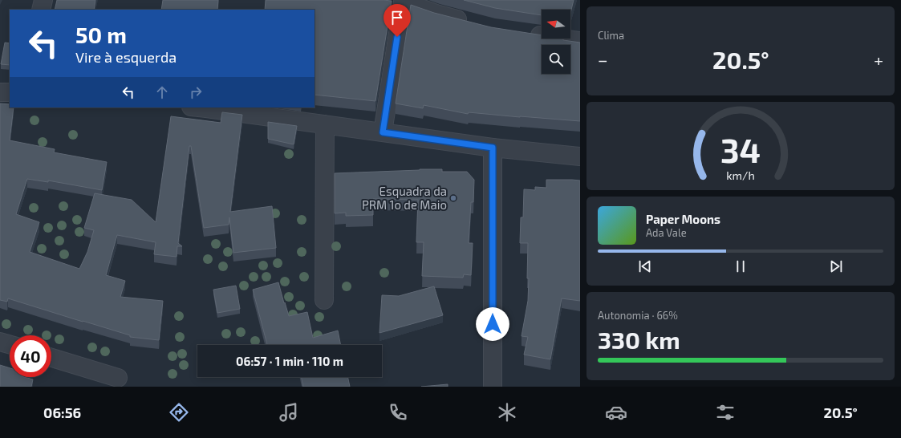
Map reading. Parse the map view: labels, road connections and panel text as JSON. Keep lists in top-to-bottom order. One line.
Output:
{"places":["Esquadra da PRM 1o de Maio"],"north":"left","page":{"tile":["Clima",["Autonomia · 66%","330 km"]],"turn":["50 m","Vire à esquerda"],"heat":["−","20.5°","+"],"song":["Paper Moons","Ada Vale"],"limit":"40","trip":"06:57 · 1 min · 110 m","tabs":["06:56","20.5°"],"gauge":["34","km/h"]}}
